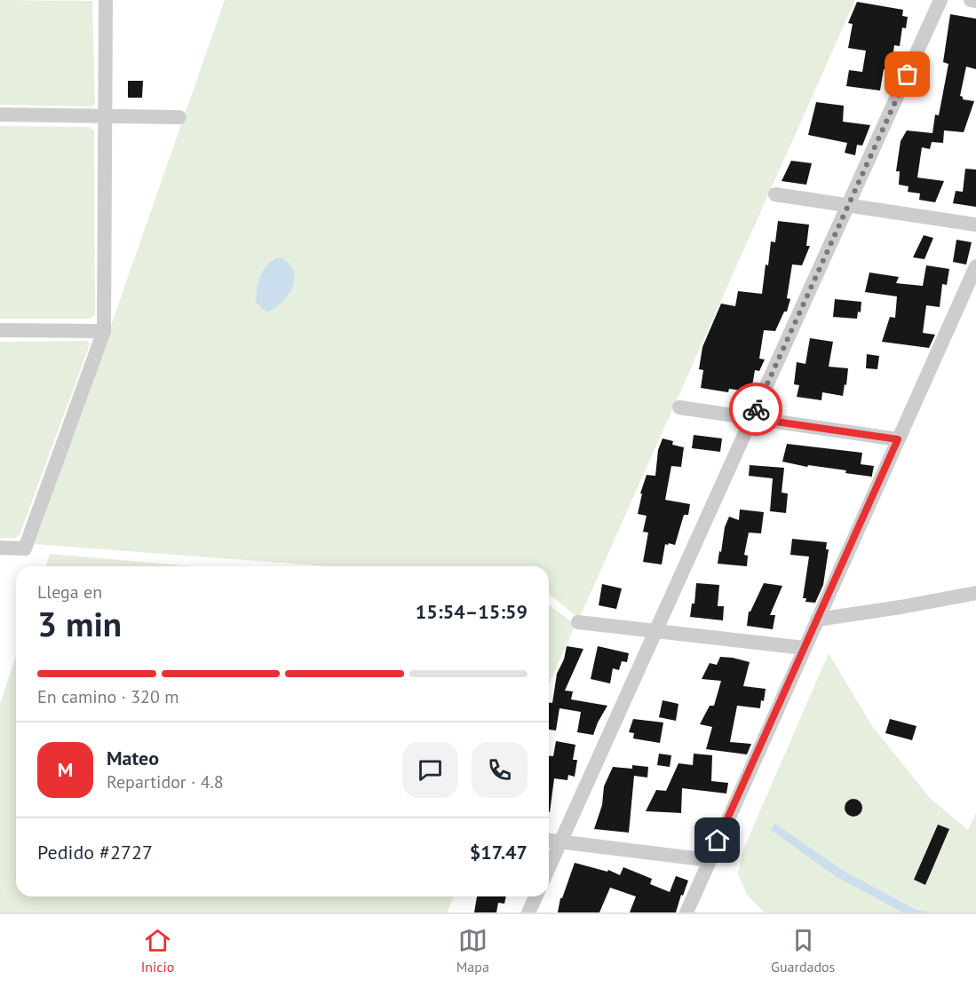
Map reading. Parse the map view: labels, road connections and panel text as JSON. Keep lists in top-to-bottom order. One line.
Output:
{"page":{"heading":["3 min","Llega en","15:54–15:59"],"panel":["Mateo","Repartidor · 4.8","Pedido #2727","$17.47"],"bar":"En camino · 320 m","round":"M","tabs":["Inicio","Mapa","Guardados"]}}
